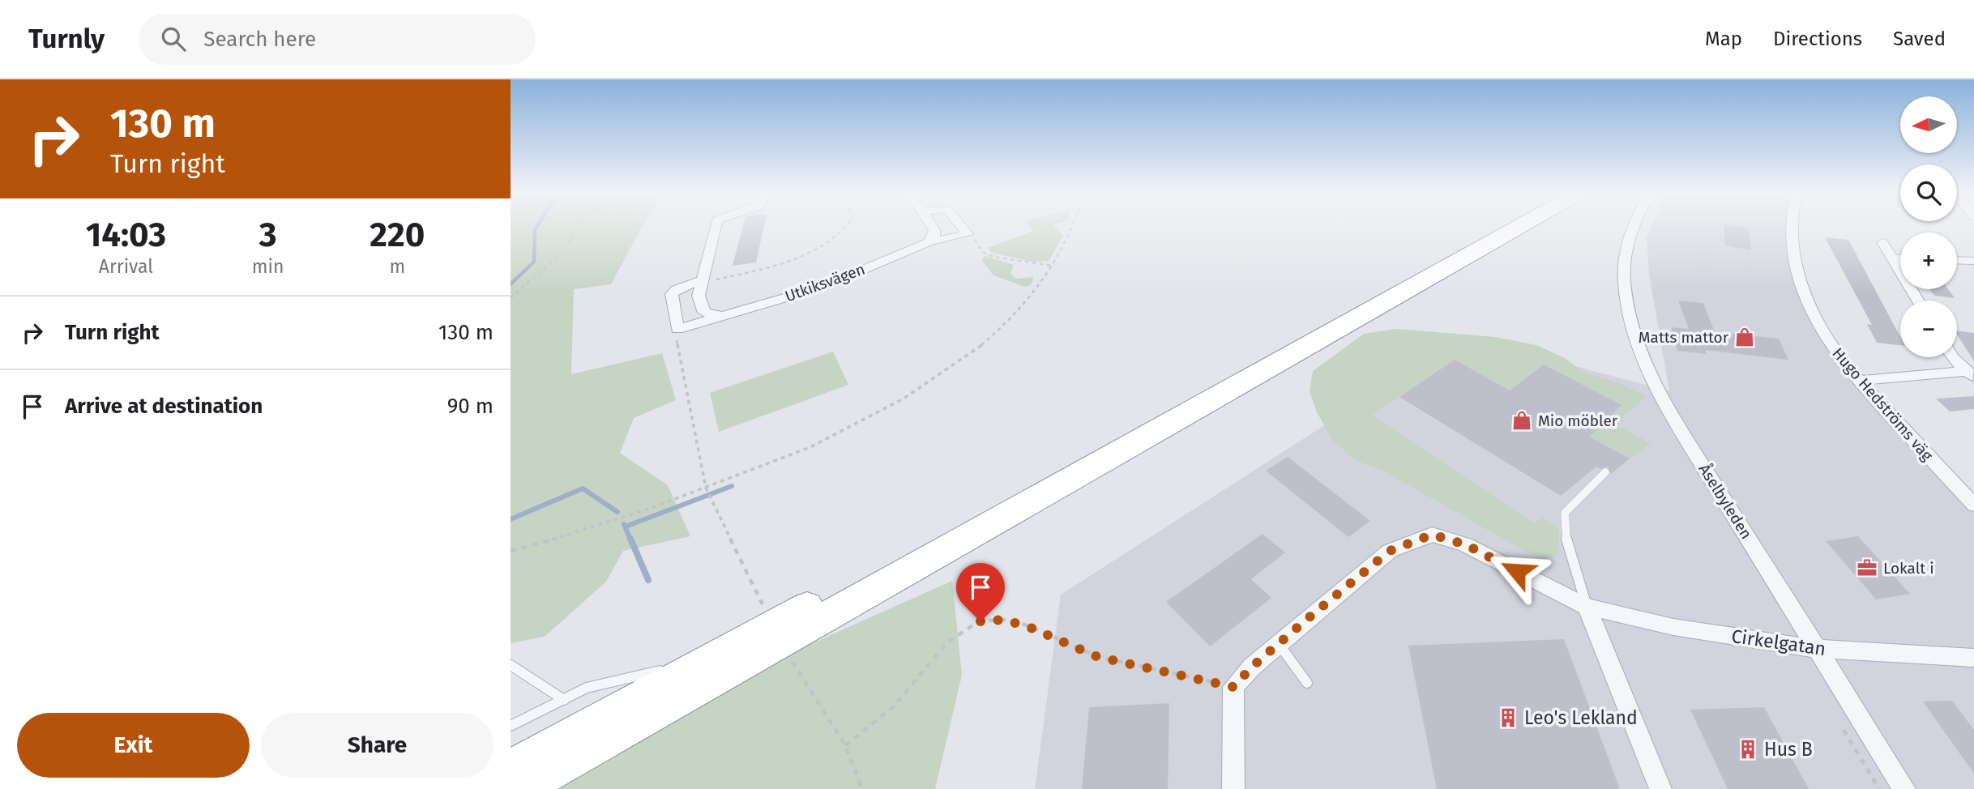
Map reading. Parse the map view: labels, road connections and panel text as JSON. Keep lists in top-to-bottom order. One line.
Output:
{"streets":{"street":["Utkiksvägen","Hugo Hedströms väg","Åselbyleden","Cirkelgatan"]},"crossings":[["Åselbyleden","Cirkelgatan"]],"places":{"shop":["Matts mattor","Mio möbler"],"office":["Lokalt i"],"building":["Leo's Lekland","Hus B"]},"north":"left","page":{"header":"Turnly","search":"Search here","nav":["Map","Directions","Saved"],"turn":["130 m","Turn right"],"map_buttons":["+","−"],"eta":["14:03","Arrival","3","min","220","m"],"list":[{"name":"Turn right","value":"130 m"},{"name":"Arrive at destination","value":"90 m"}],"buttons":["Exit","Share"]}}
